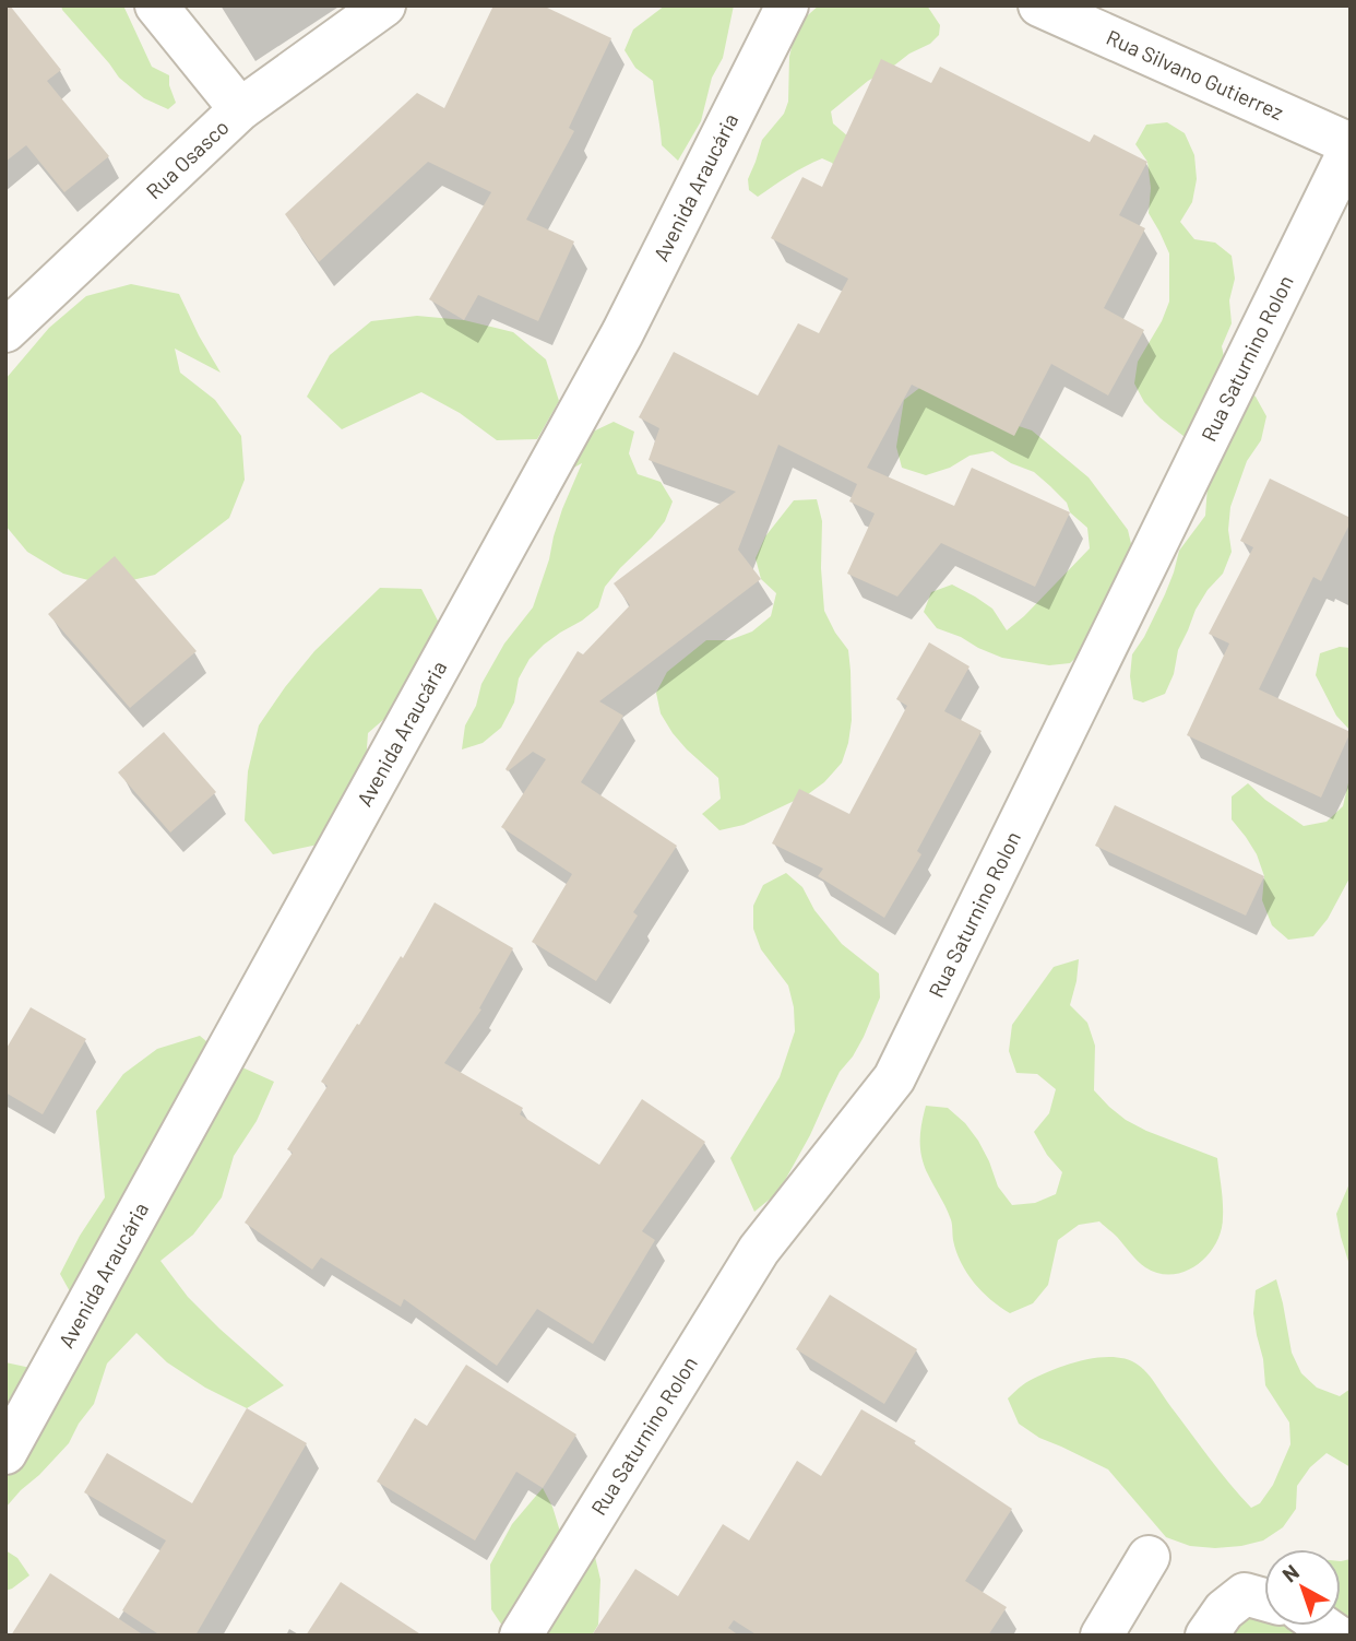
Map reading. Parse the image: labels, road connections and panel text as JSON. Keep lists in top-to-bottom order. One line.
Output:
{"streets":{"street":["Rua Silvano Gutierrez","Rua Osasco","Avenida Araucária","Rua Saturnino Rolon"]},"crossings":[["Rua Silvano Gutierrez","Rua Saturnino Rolon"]],"north":"top left"}
